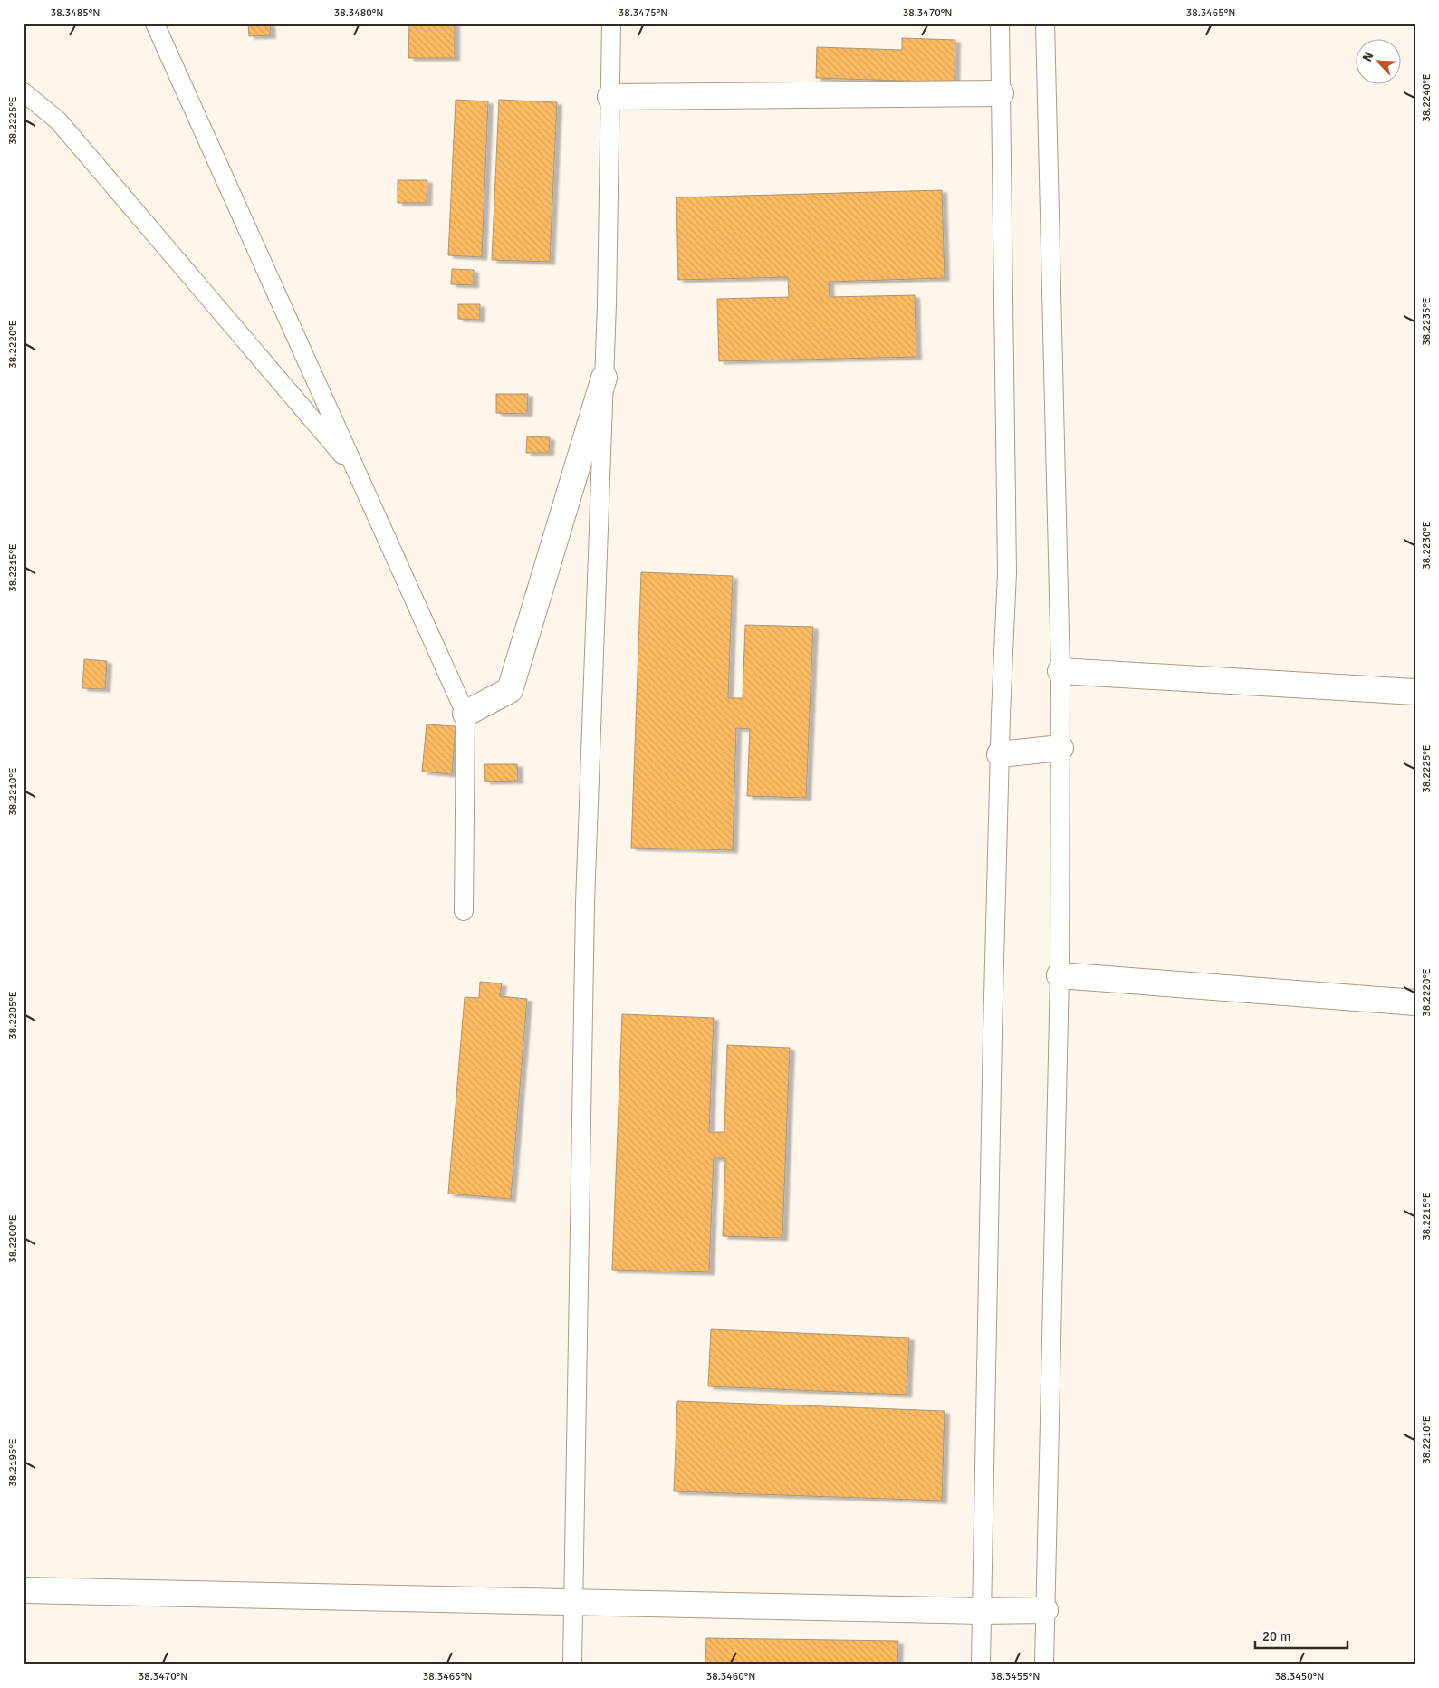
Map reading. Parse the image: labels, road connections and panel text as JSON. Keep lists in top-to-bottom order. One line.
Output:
{"scale_bar":"20 m","north":"top left","coordinates":["38.3485°N","38.3480°N","38.3475°N","38.3470°N","38.3465°N","38.2240°E","38.2225°E","38.2235°E","38.2220°E","38.2230°E","38.2215°E","38.2210°E","38.2205°E","38.2200°E","38.2195°E","38.3460°N","38.3455°N","38.3450°N"]}
